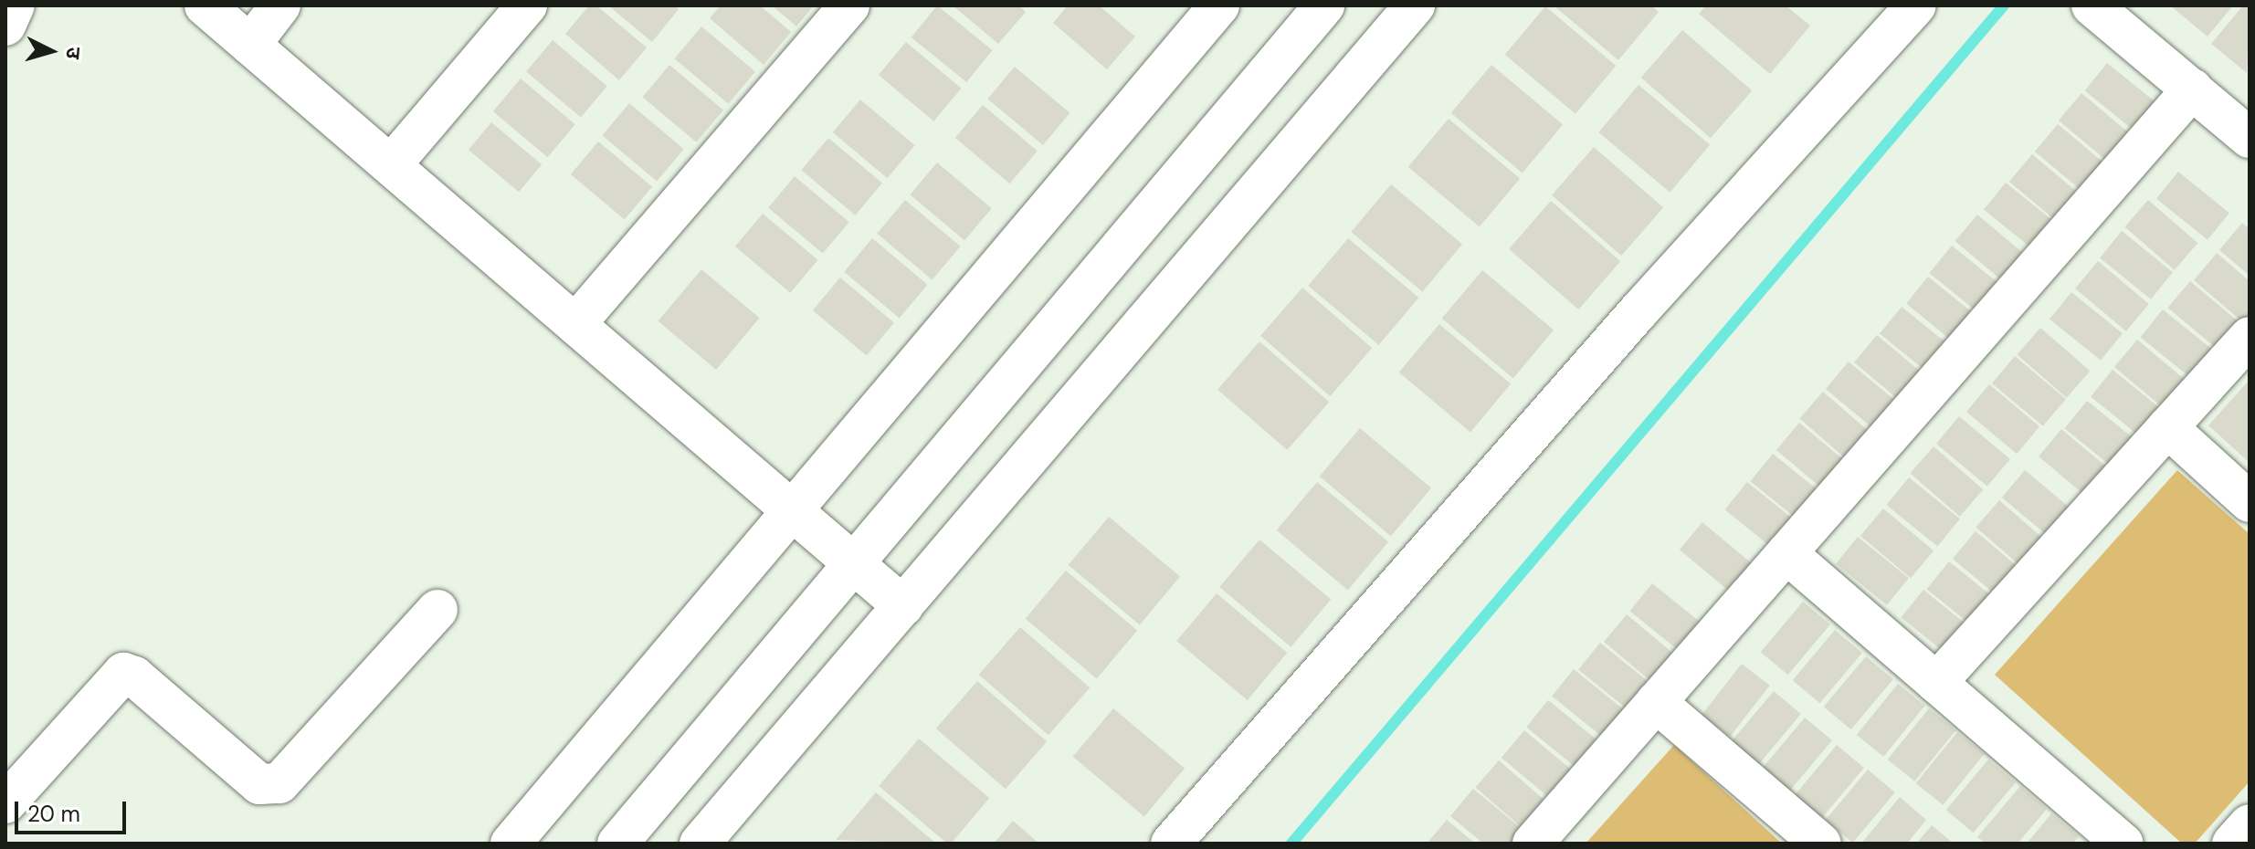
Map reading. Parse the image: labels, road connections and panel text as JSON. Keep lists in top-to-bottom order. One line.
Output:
{"scale_bar":"20 m","north":"right"}
